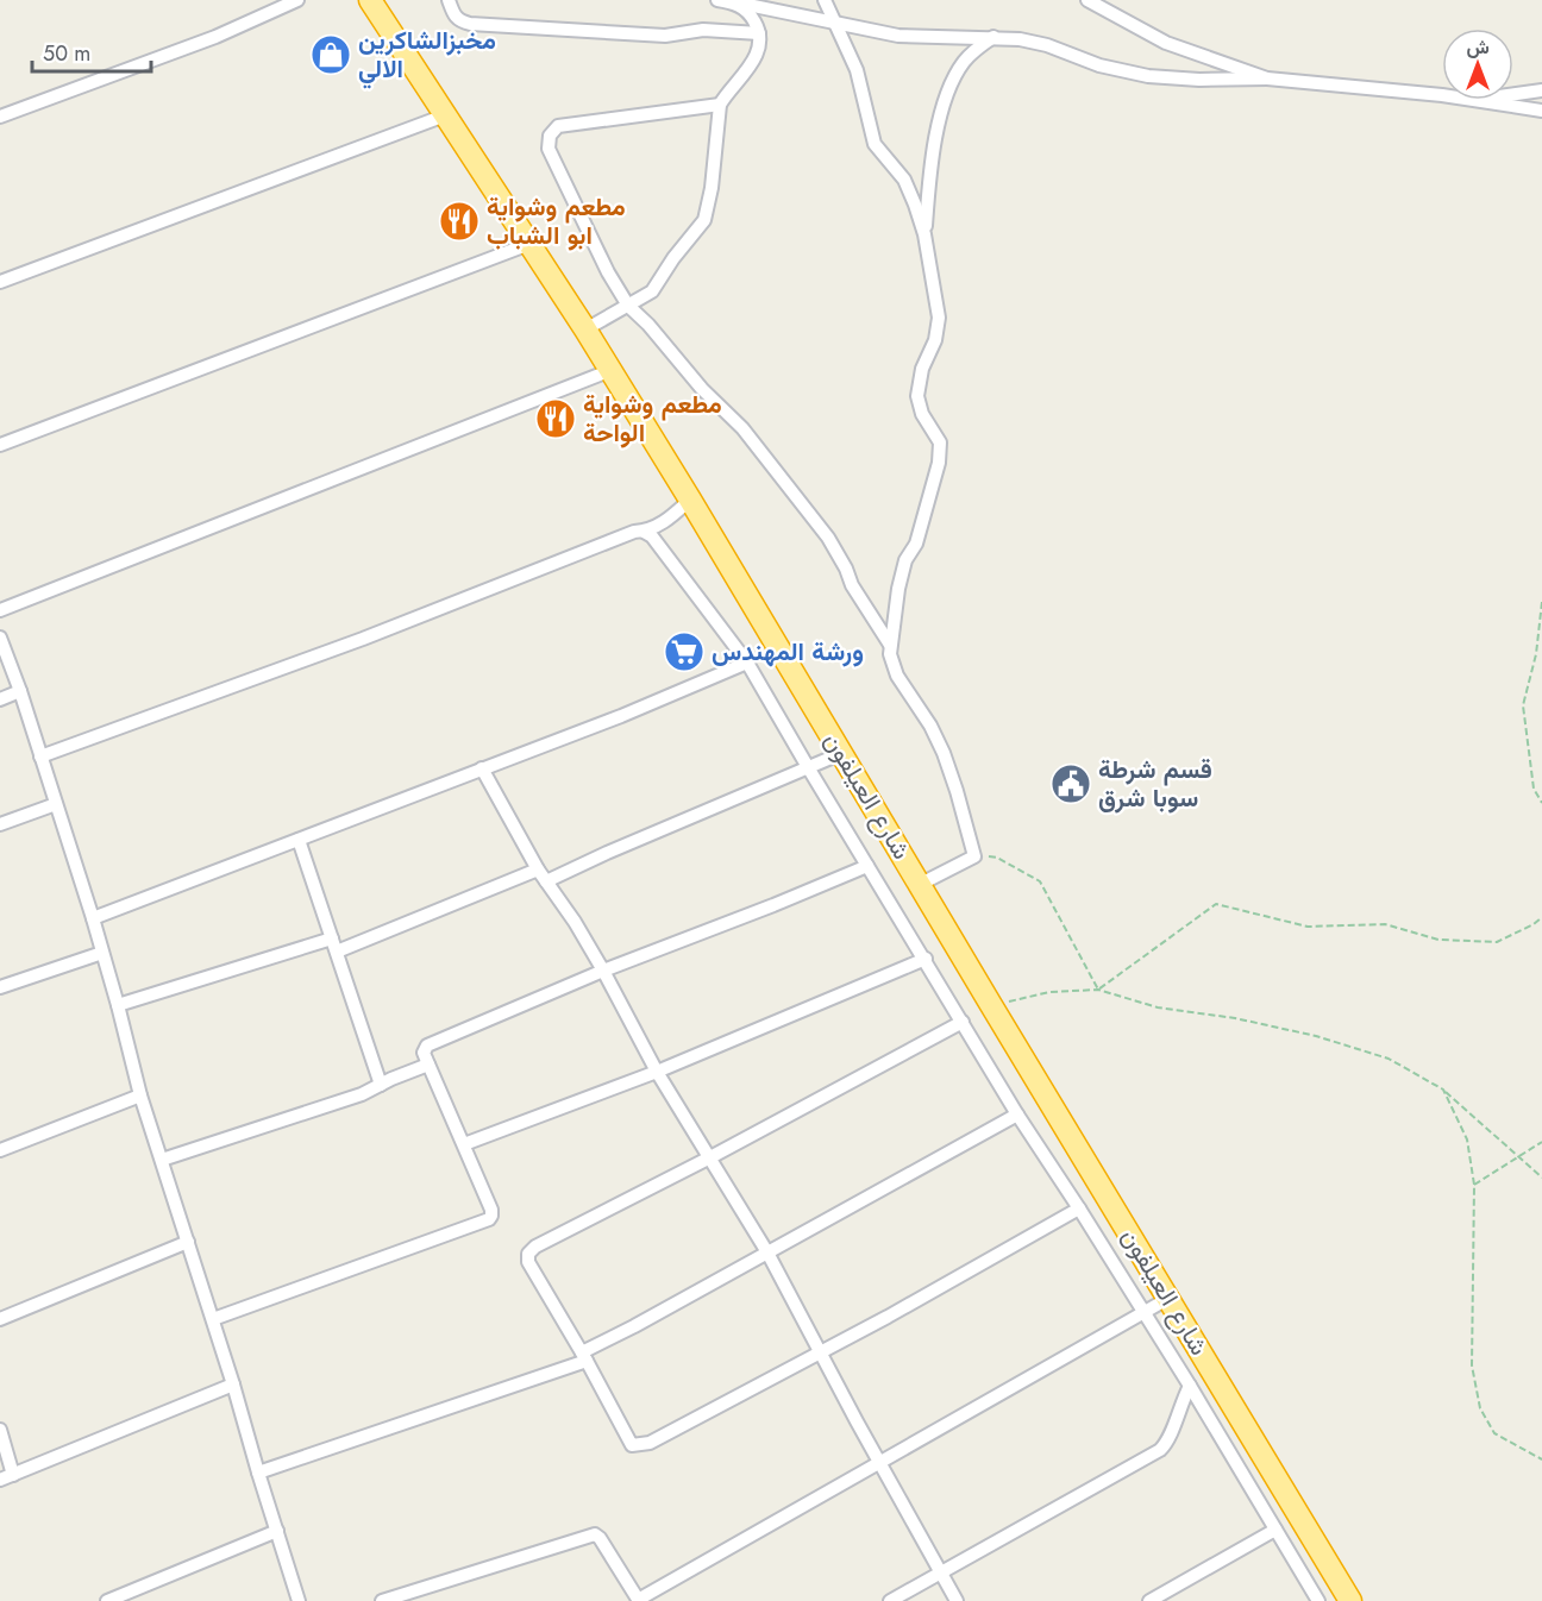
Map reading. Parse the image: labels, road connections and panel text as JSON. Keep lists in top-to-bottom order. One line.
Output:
{"streets":{"highway":["شارع العيلفون"]},"places":{"shop":["مخبزالشاكرين الالي"],"restaurant":["مطعم وشواية ابو الشباب","مطعم وشواية الواحة"],"supermarket":["ورشة المهندس"],"public building":["قسم شرطة سوبا شرق"]},"scale_bar":"50 m","north":"top"}
